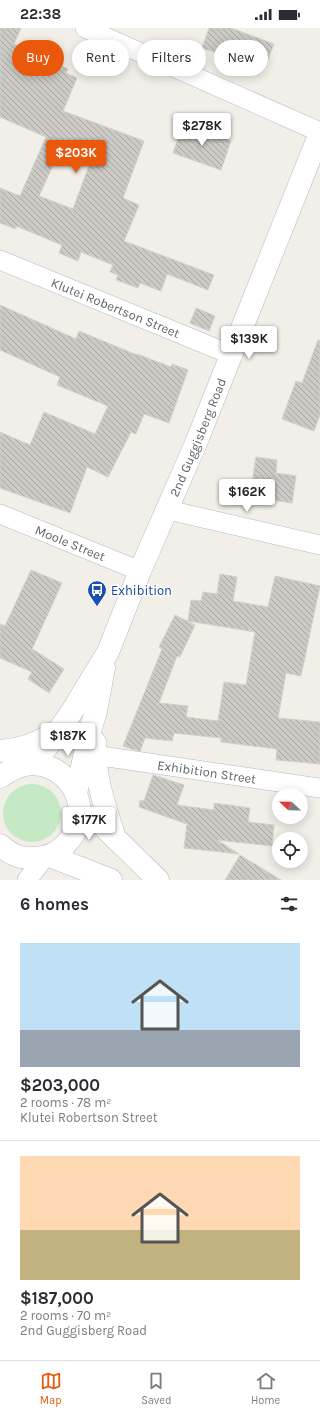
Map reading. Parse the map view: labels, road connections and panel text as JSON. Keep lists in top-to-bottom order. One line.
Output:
{"streets":{"main road":["2nd Guggisberg Road"],"street":["Klutei Robertson Street","Moole Street","Exhibition Street"]},"crossings":[["Klutei Robertson Street","2nd Guggisberg Road"],["2nd Guggisberg Road","Moole Street"]],"places":{"bus stop":["Exhibition"]},"north":"left","page":{"status":"22:38","chip":["Buy","Rent","Filters","New"],"price":["$278K","$203K","$139K","$162K","$187K","$177K"],"heading":"6 homes","list":[{"name":"$203,000","note":"2 rooms · 78 m² · Klutei Robertson Street"},{"name":"$187,000","note":"2 rooms · 70 m² · 2nd Guggisberg Road"}],"tabs":["Map","Saved","Home"]}}
